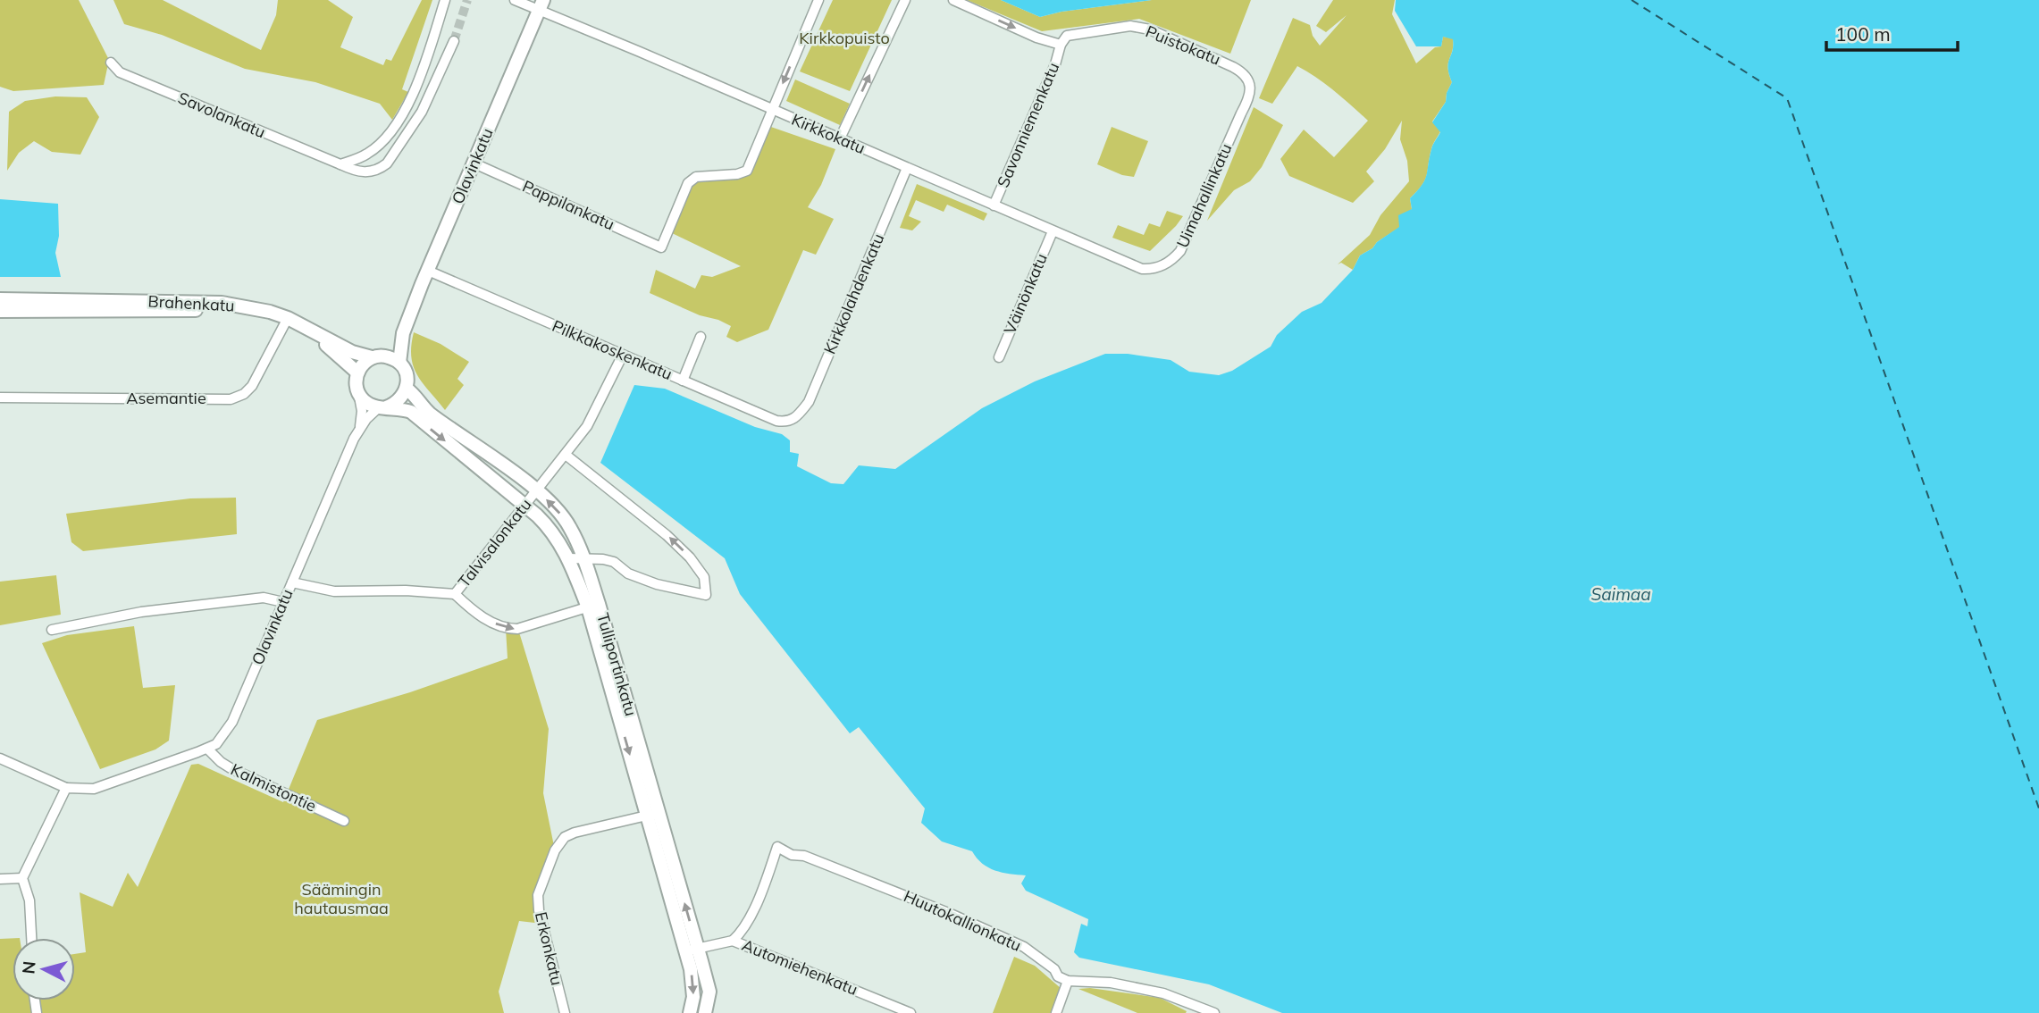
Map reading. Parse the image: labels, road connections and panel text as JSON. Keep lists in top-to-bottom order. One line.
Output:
{"streets":{"main road":["Olavinkatu","Brahenkatu","Tulliportinkatu"],"street":["Puistokatu","Savolankatu","Savonniemenkatu","Kirkkokatu","Uimahallinkatu","Pappilankatu","Kirkkolahdenkatu","Väinönkatu","Pilkkakoskenkatu","Asemantie","Talvisalonkatu","Kalmistontie","Huutokallionkatu","Erkonkatu","Automiehenkatu"]},"crossings":[["Puistokatu","Savonniemenkatu"],["Puistokatu","Uimahallinkatu"],["Savonniemenkatu","Kirkkokatu"],["Kirkkokatu","Olavinkatu"],["Kirkkokatu","Uimahallinkatu"],["Kirkkokatu","Pappilankatu"],["Kirkkokatu","Kirkkolahdenkatu"],["Kirkkokatu","Väinönkatu"],["Olavinkatu","Pappilankatu"],["Olavinkatu","Brahenkatu"],["Olavinkatu","Pilkkakoskenkatu"],["Olavinkatu","Talvisalonkatu"],["Olavinkatu","Tulliportinkatu"],["Olavinkatu","Kalmistontie"],["Kirkkolahdenkatu","Pilkkakoskenkatu"],["Brahenkatu","Asemantie"],["Brahenkatu","Tulliportinkatu"],["Pilkkakoskenkatu","Talvisalonkatu"],["Talvisalonkatu","Tulliportinkatu"],["Tulliportinkatu","Erkonkatu"],["Tulliportinkatu","Automiehenkatu"],["Huutokallionkatu","Automiehenkatu"]],"water":["Saimaa"],"parks":["Kirkkopuisto","Säämingin hautausmaa"],"scale_bar":"100 m","north":"left"}
